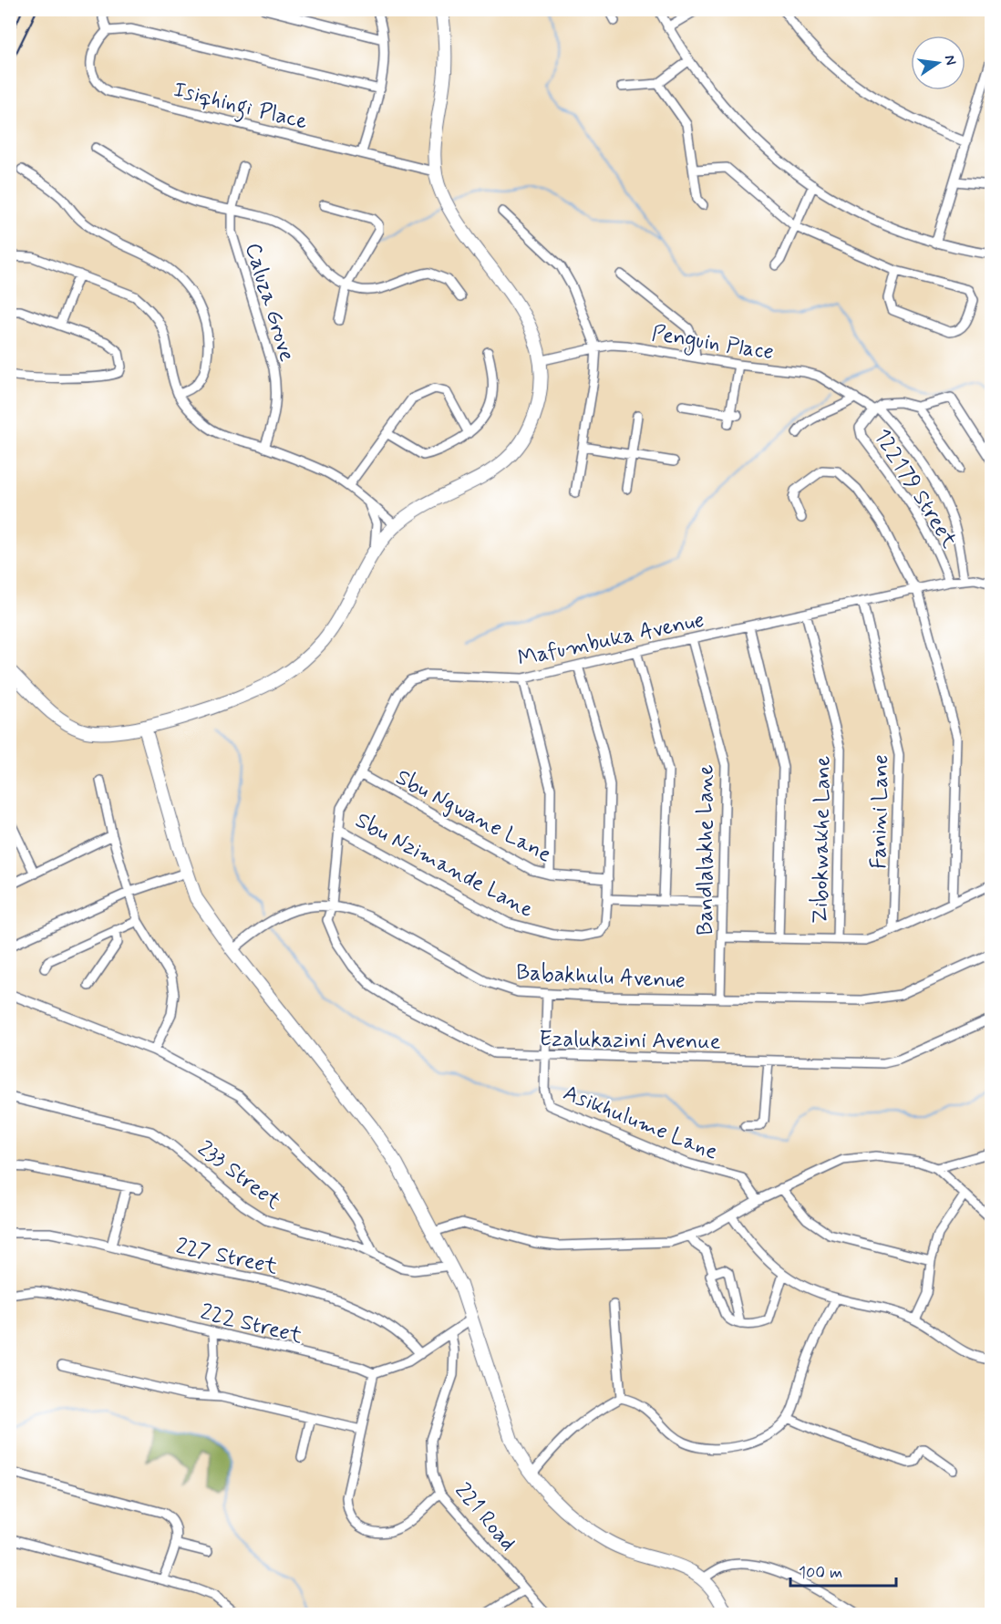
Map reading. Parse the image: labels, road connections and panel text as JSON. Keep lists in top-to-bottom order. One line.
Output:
{"streets":{"street":["Isiqhingi Place","Caluza Grove","Penguin Place","122179 Street","Mafumbuka Avenue","Fanini Lane","Sbu Ngwane Lane","Zibokwakhe Lane","Bandlalakhe Lane","Sbu Nzimande Lane","Babakhulu Avenue","Ezalukazini Avenue","Asikhulume Lane","233 Street","227 Street","222 Street","221 Road"]},"crossings":[["Penguin Place","122179 Street"],["Penguin Place","Mafumbuka Avenue"],["122179 Street","Mafumbuka Avenue"],["Mafumbuka Avenue","Fanini Lane"],["Mafumbuka Avenue","Sbu Ngwane Lane"],["Mafumbuka Avenue","Zibokwakhe Lane"],["Mafumbuka Avenue","Bandlalakhe Lane"],["Mafumbuka Avenue","Sbu Nzimande Lane"],["Mafumbuka Avenue","Babakhulu Avenue"],["Mafumbuka Avenue","Ezalukazini Avenue"],["Bandlalakhe Lane","Babakhulu Avenue"],["Babakhulu Avenue","Ezalukazini Avenue"],["Babakhulu Avenue","Asikhulume Lane"],["Ezalukazini Avenue","Asikhulume Lane"]],"scale_bar":"100 m","north":"right"}
